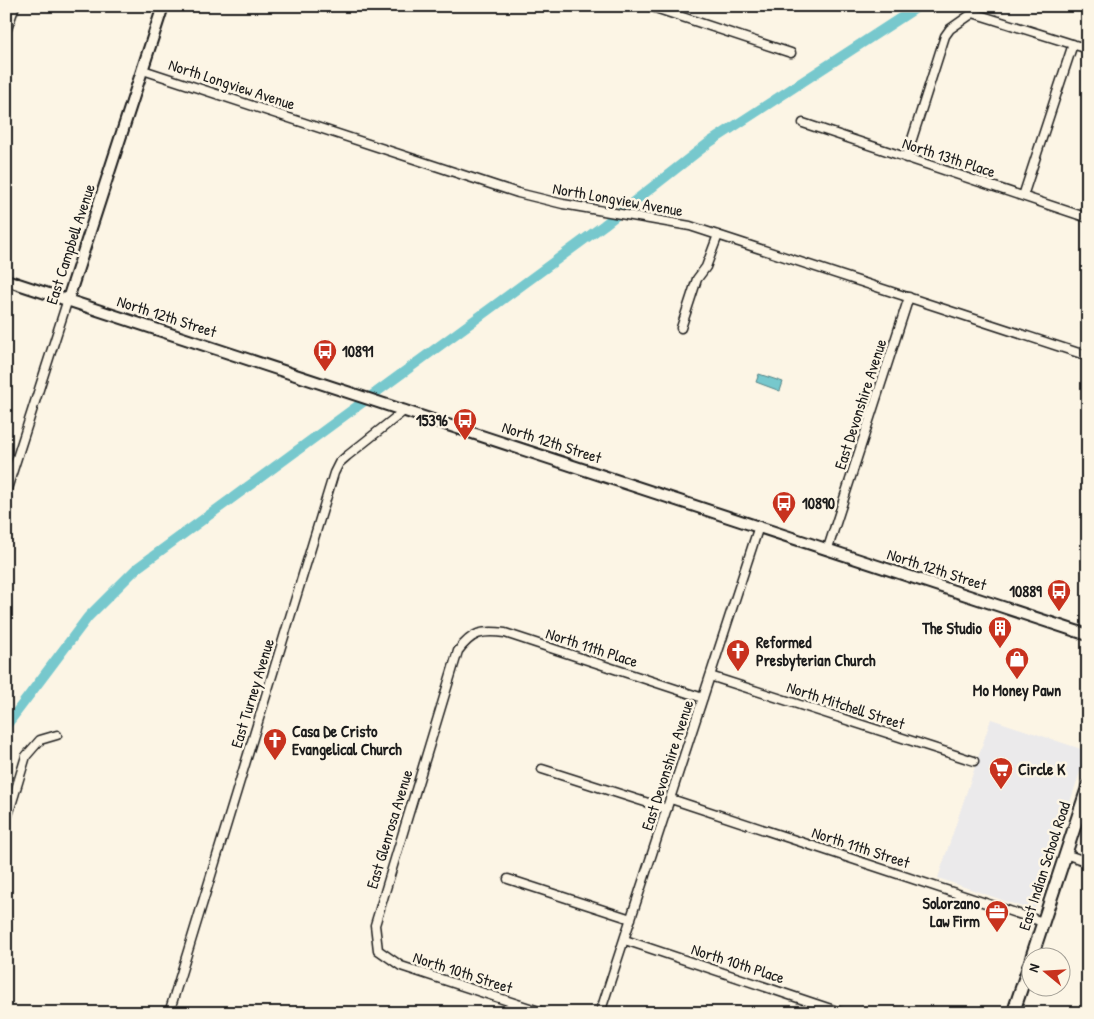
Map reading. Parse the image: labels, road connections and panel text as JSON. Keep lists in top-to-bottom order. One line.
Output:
{"streets":{"main road":["East Indian School Road"],"street":["North Longview Avenue","North 13th Place","East Campbell Avenue","North 12th Street","East Devonshire Avenue","North 11th Place","East Turney Avenue","North Mitchell Street","East Glenrosa Avenue","North 11th Street","North 10th Place","North 10th Street"]},"crossings":[["North Longview Avenue","East Campbell Avenue"],["North Longview Avenue","East Devonshire Avenue"],["East Campbell Avenue","North 12th Street"],["North 12th Street","East Devonshire Avenue"],["North 12th Street","East Turney Avenue"],["East Devonshire Avenue","North 11th Place"],["East Devonshire Avenue","North Mitchell Street"],["East Devonshire Avenue","North 11th Street"],["East Devonshire Avenue","North 10th Place"],["North 11th Place","East Glenrosa Avenue"],["East Glenrosa Avenue","North 10th Street"],["North 11th Street","East Indian School Road"]],"places":{"bus stop":["10891","15396","10890","10889"],"building":["The Studio"],"church":["Reformed Presbyterian Church","Casa De Cristo Evangelical Church"],"shop":["Mo Money Pawn"],"supermarket":["Circle K"],"office":["Solorzano Law Firm"]},"north":"left"}
